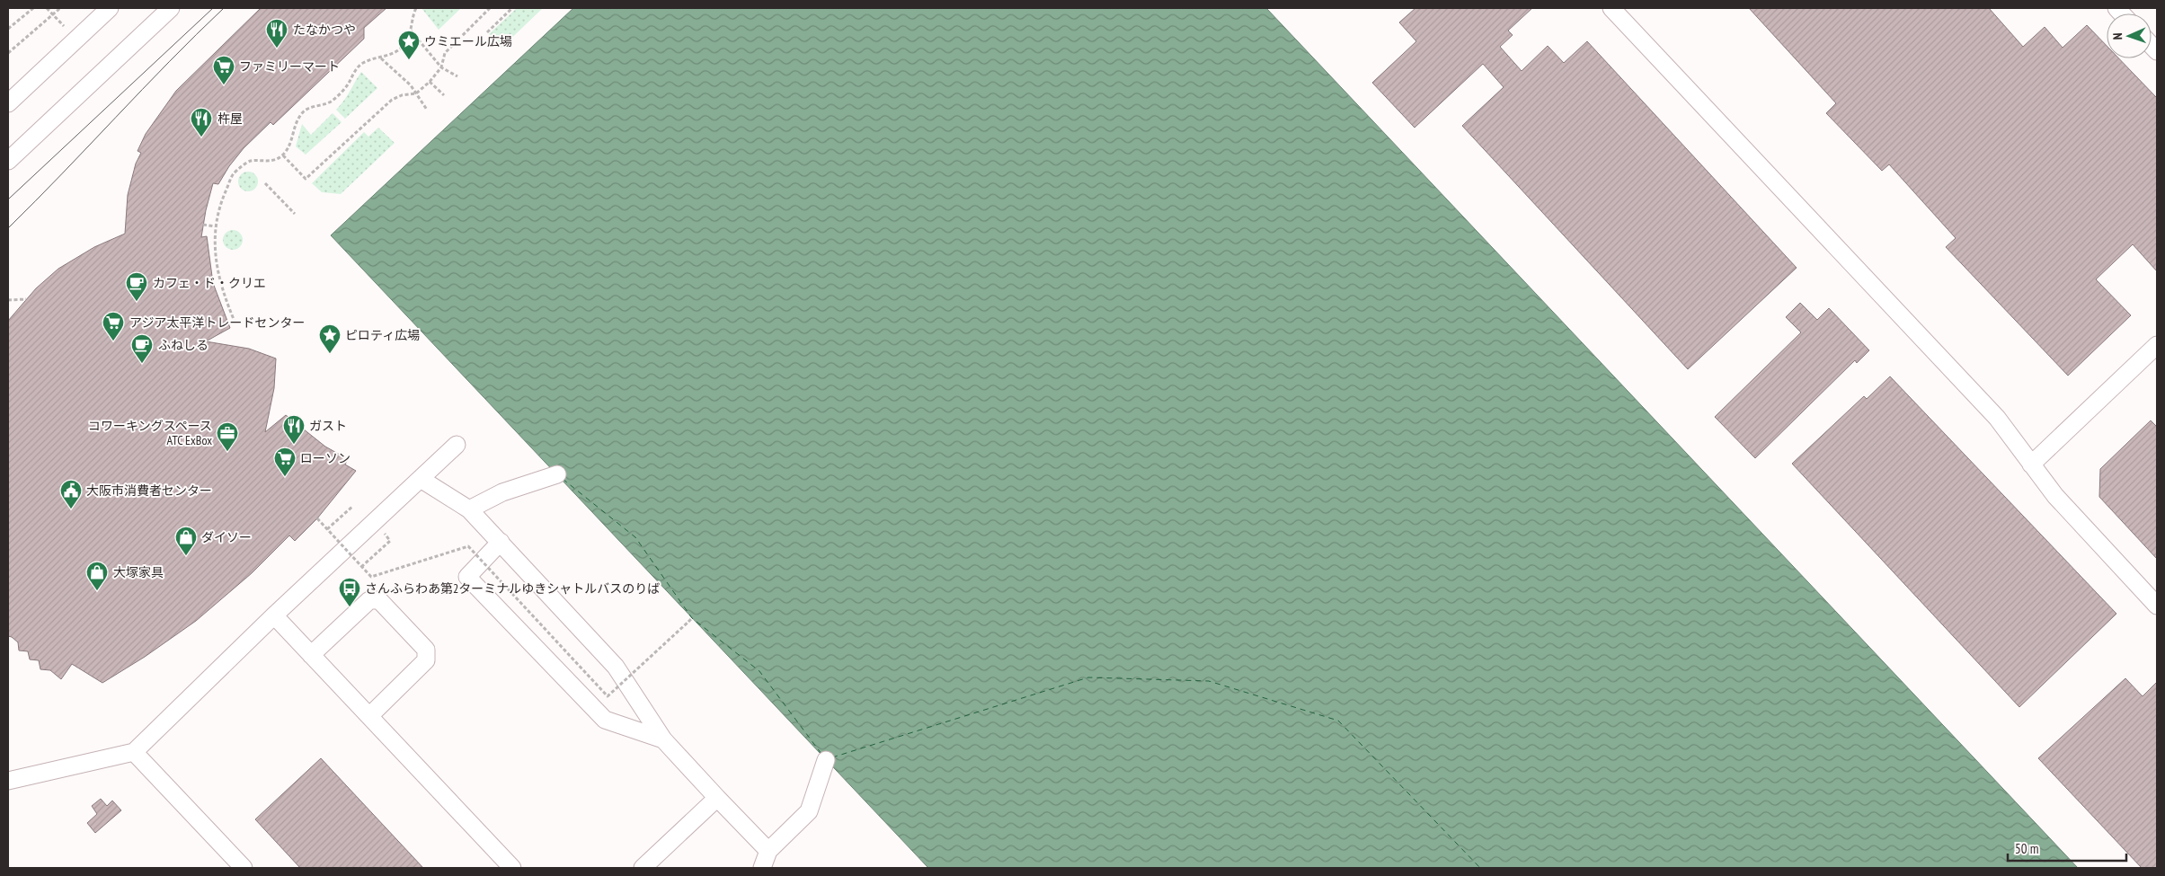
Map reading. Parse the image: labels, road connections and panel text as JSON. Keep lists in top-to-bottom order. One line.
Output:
{"places":{"restaurant":["たなかつや","杵屋","ガスト"],"place":["ウミエール広場","ピロティ広場"],"supermarket":["ファミリーマート","アジア太平洋トレードセンター","ローソン"],"cafe":["カフェ・ド・クリエ","ふねしる"],"office":["コワーキングスペース ATC ExBox"],"public building":["大阪市消費者センター"],"shop":["ダイソー","大塚家具"],"bus stop":["さんふらわあ第2ターミナルゆきシャトルバスのりば"]},"scale_bar":"50 m","north":"left"}
